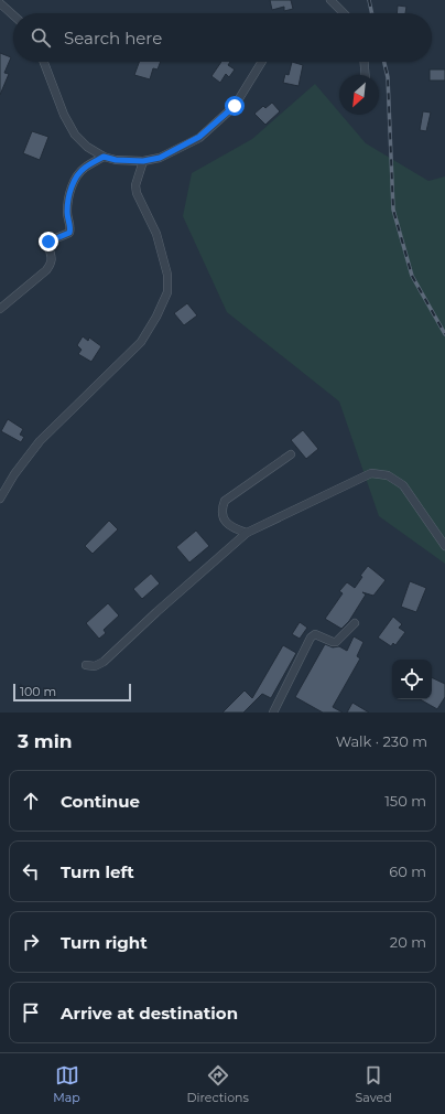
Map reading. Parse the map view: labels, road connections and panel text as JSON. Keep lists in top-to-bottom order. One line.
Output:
{"scale_bar":"100 m","north":"bottom left","page":{"search":"Search here","scale":"100 m","heading":["3 min","Walk · 230 m"],"list":[["Continue","150 m"],["Turn left","60 m"],["Turn right","20 m"],"Arrive at destination"],"nav":["Map","Directions","Saved"]}}
